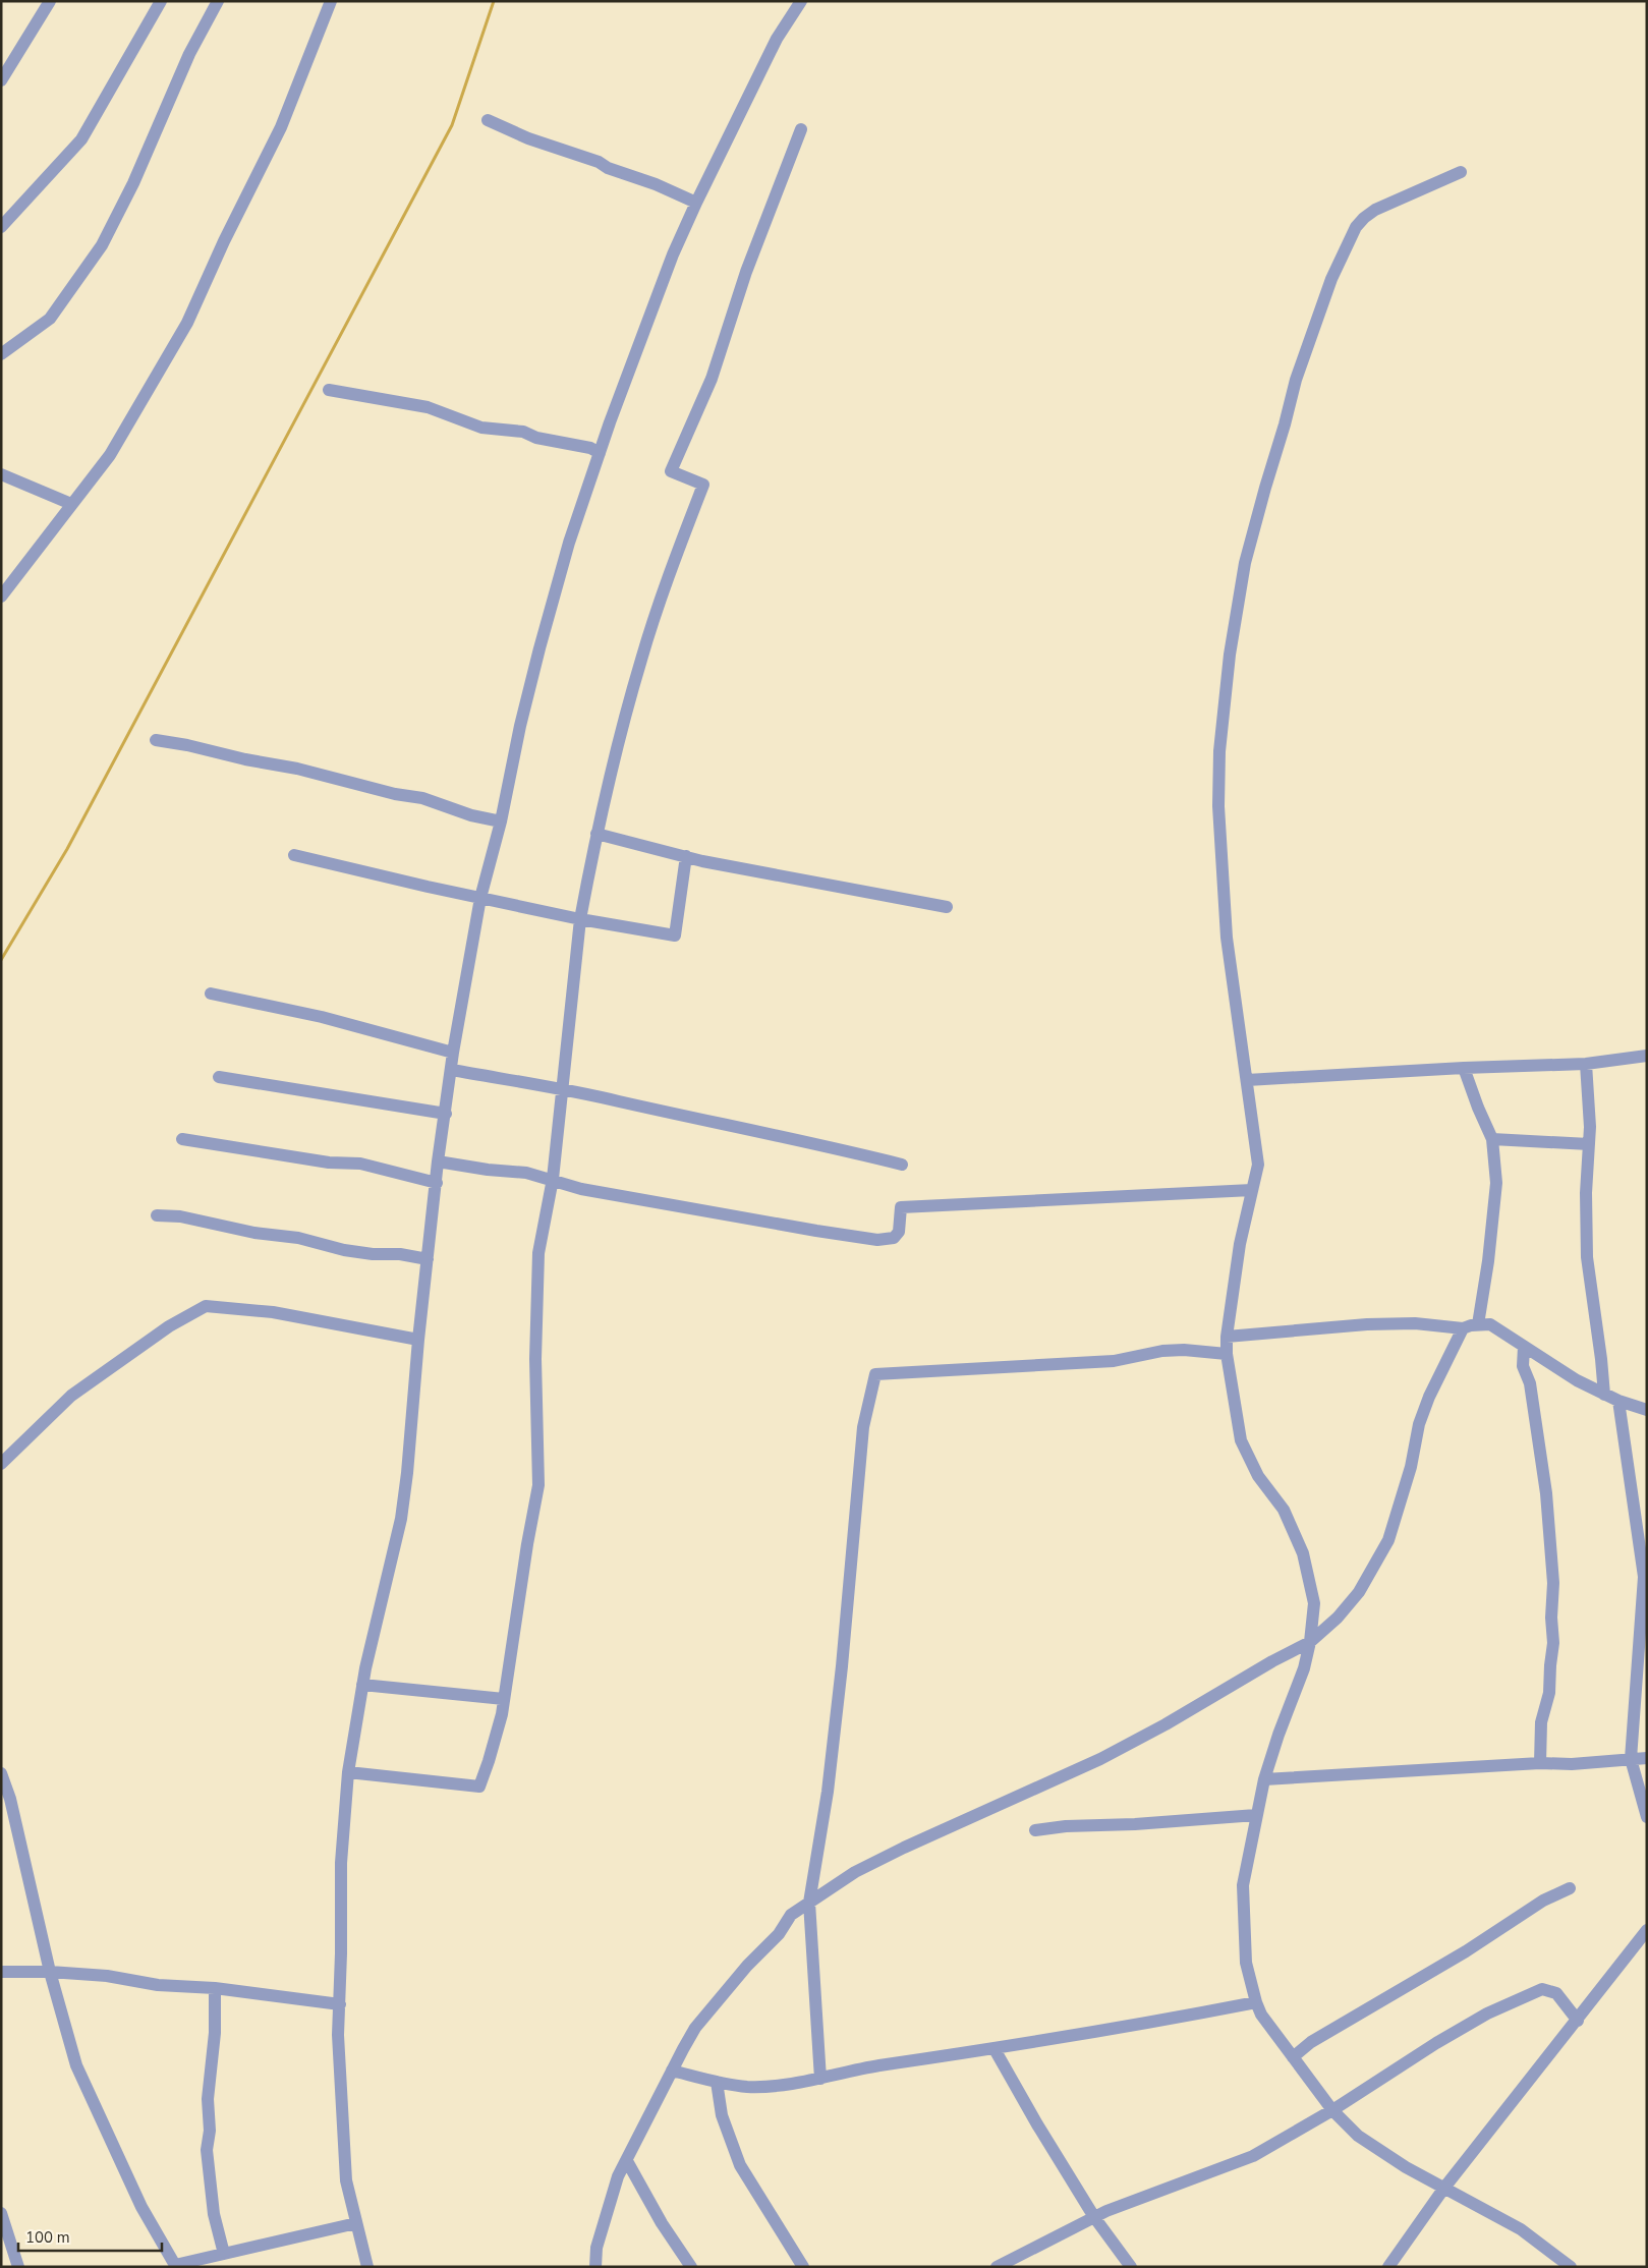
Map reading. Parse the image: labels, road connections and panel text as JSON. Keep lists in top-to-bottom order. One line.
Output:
{"scale_bar":"100 m"}
